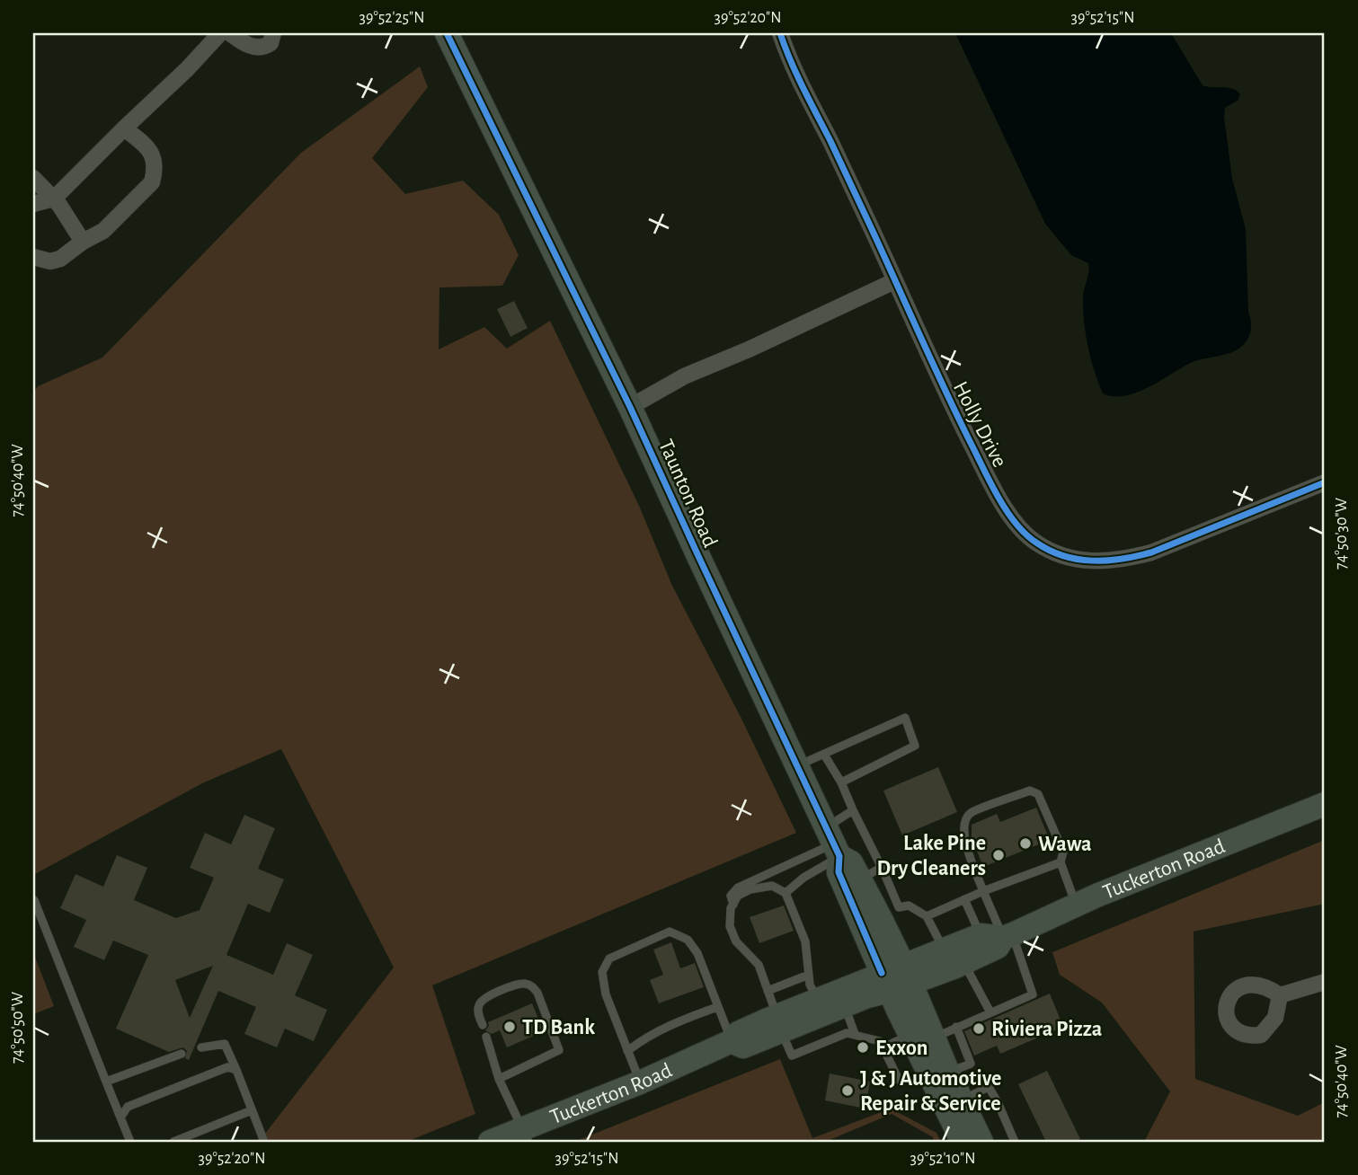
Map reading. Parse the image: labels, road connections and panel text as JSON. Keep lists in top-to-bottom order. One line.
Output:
{"streets":{"main road":["Taunton Road","Tuckerton Road"],"street":["Holly Drive"]},"crossings":[["Taunton Road","Tuckerton Road"]],"places":["Wawa","Lake Pine Dry Cleaners","TD Bank","Riviera Pizza","Exxon","J & J Automotive Repair & Service"],"coordinates":["39°52'25\"N","39°52'20\"N","39°52'15\"N","74°50'40\"W","74°50'30\"W","74°50'50\"W","39°52'10\"N"]}
